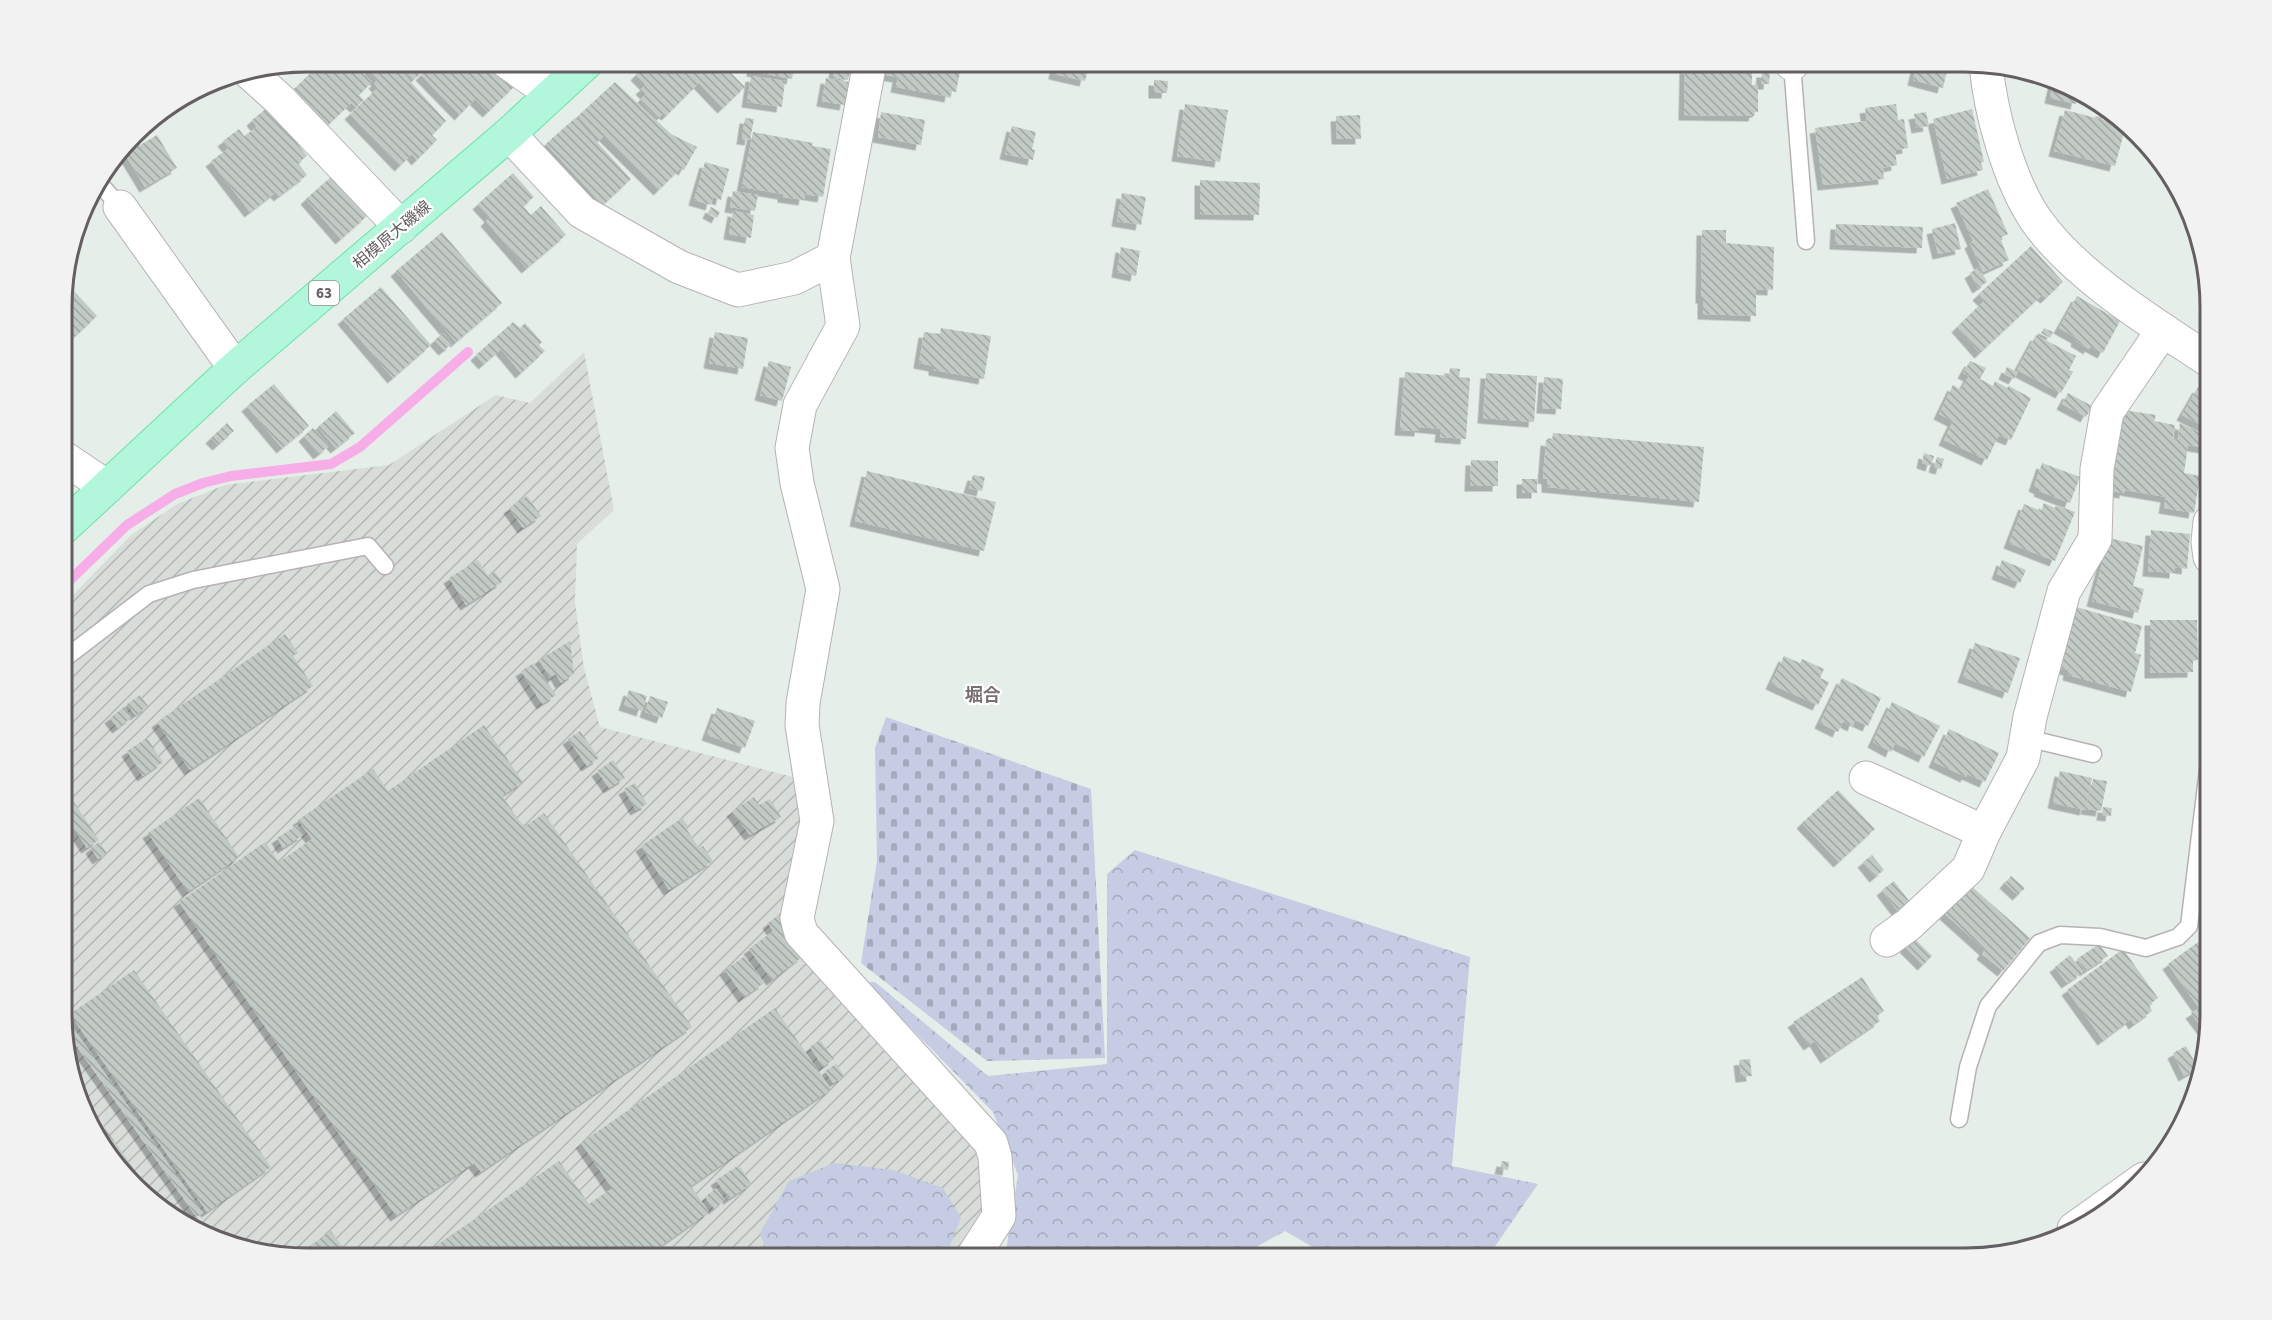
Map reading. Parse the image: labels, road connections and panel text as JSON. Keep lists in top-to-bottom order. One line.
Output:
{"streets":{"main road":["相模原大磯線","63"]},"districts":["堀合"]}
